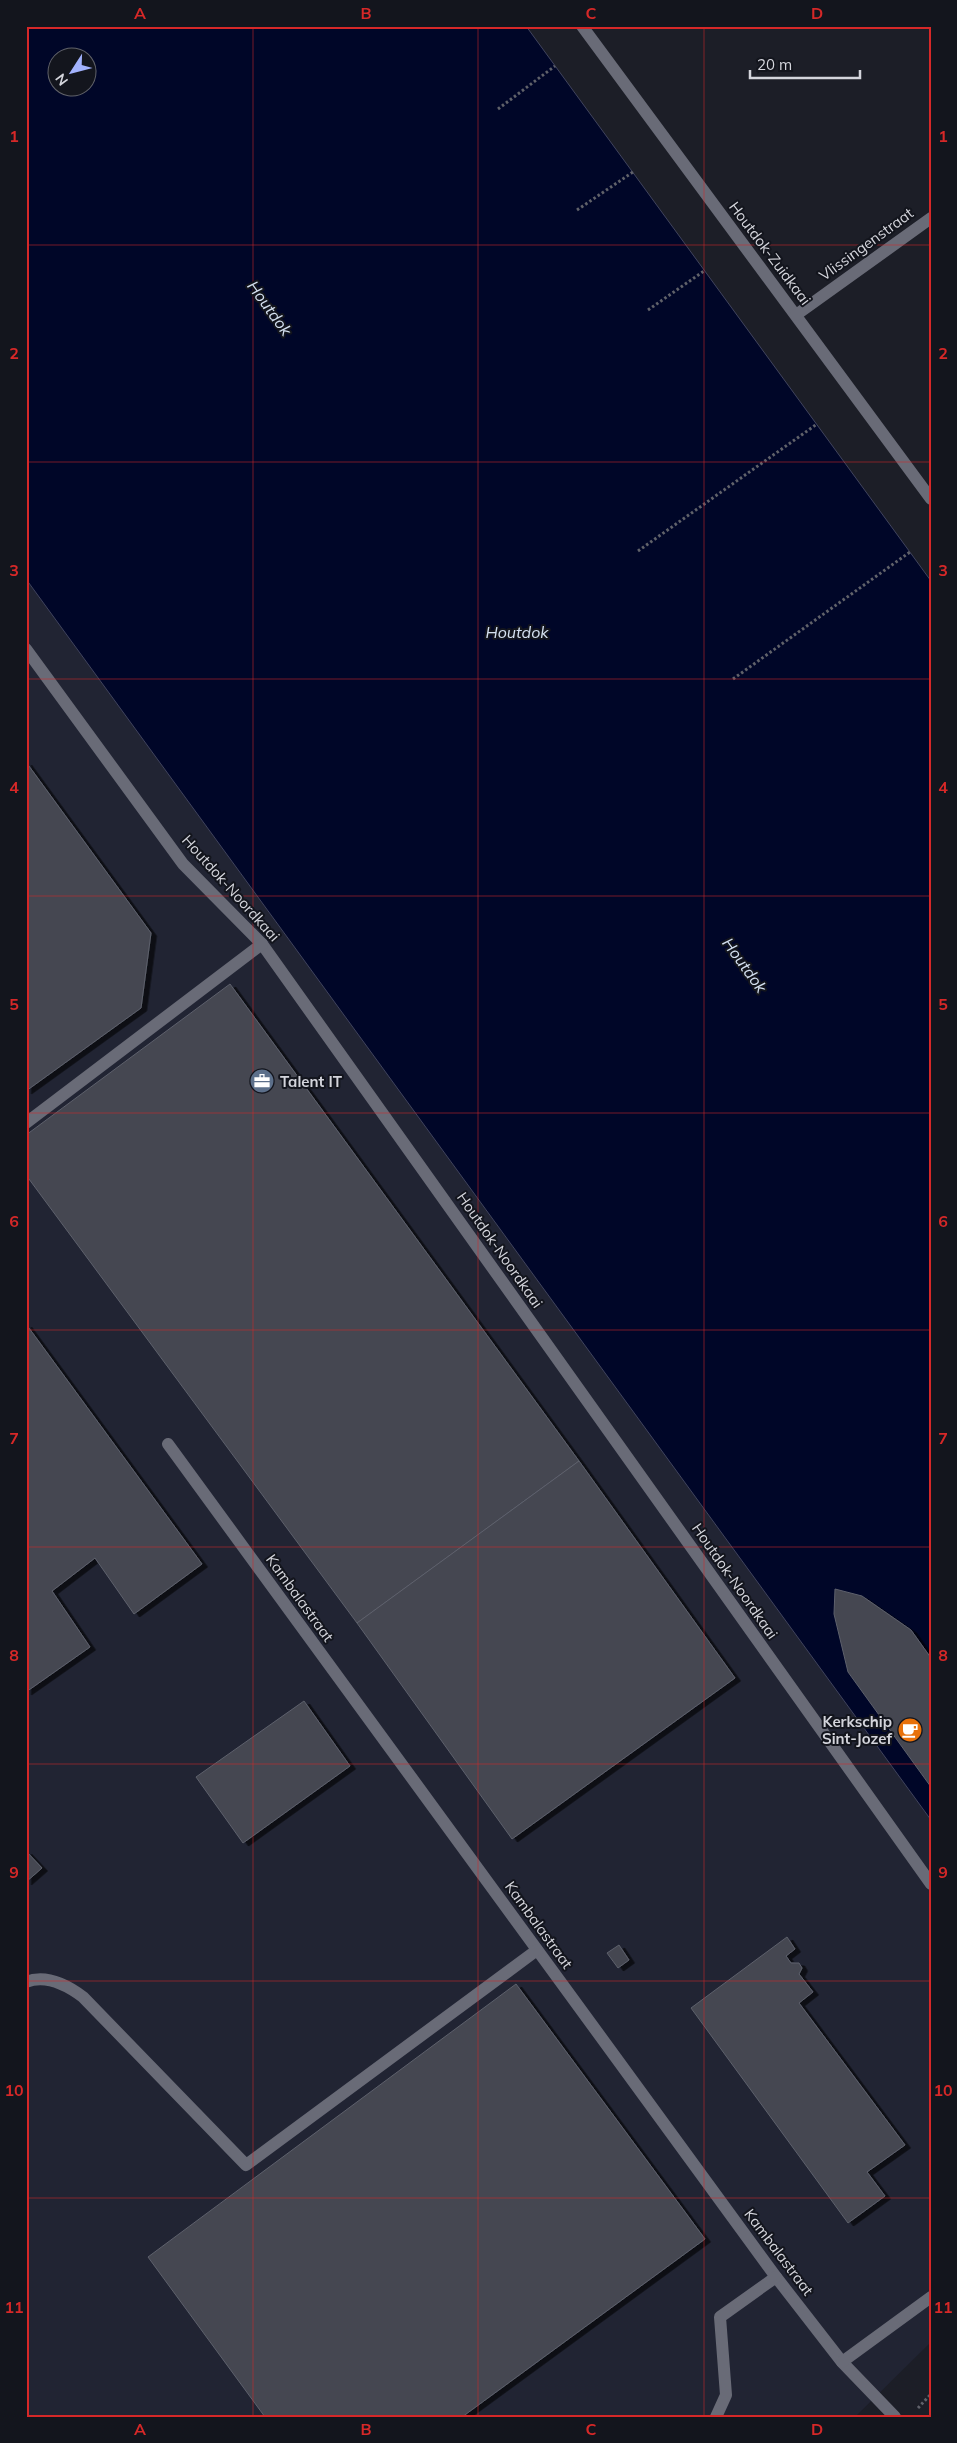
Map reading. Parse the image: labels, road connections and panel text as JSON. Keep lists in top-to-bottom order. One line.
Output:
{"streets":{"street":["Vlissingenstraat","Houtdok-Zuidkaai","Houtdok-Noordkaai","Kambalastraat"]},"crossings":[["Vlissingenstraat","Houtdok-Zuidkaai"]],"water":["Houtdok"],"places":{"office":["Talent IT"],"cafe":["Kerkschip Sint-Jozef"]},"scale_bar":"20 m","north":"bottom left","grid":{"columns":["A","B","C","D"],"rows":["1","2","3","4","5","6","7","8","9","10","11"]}}
